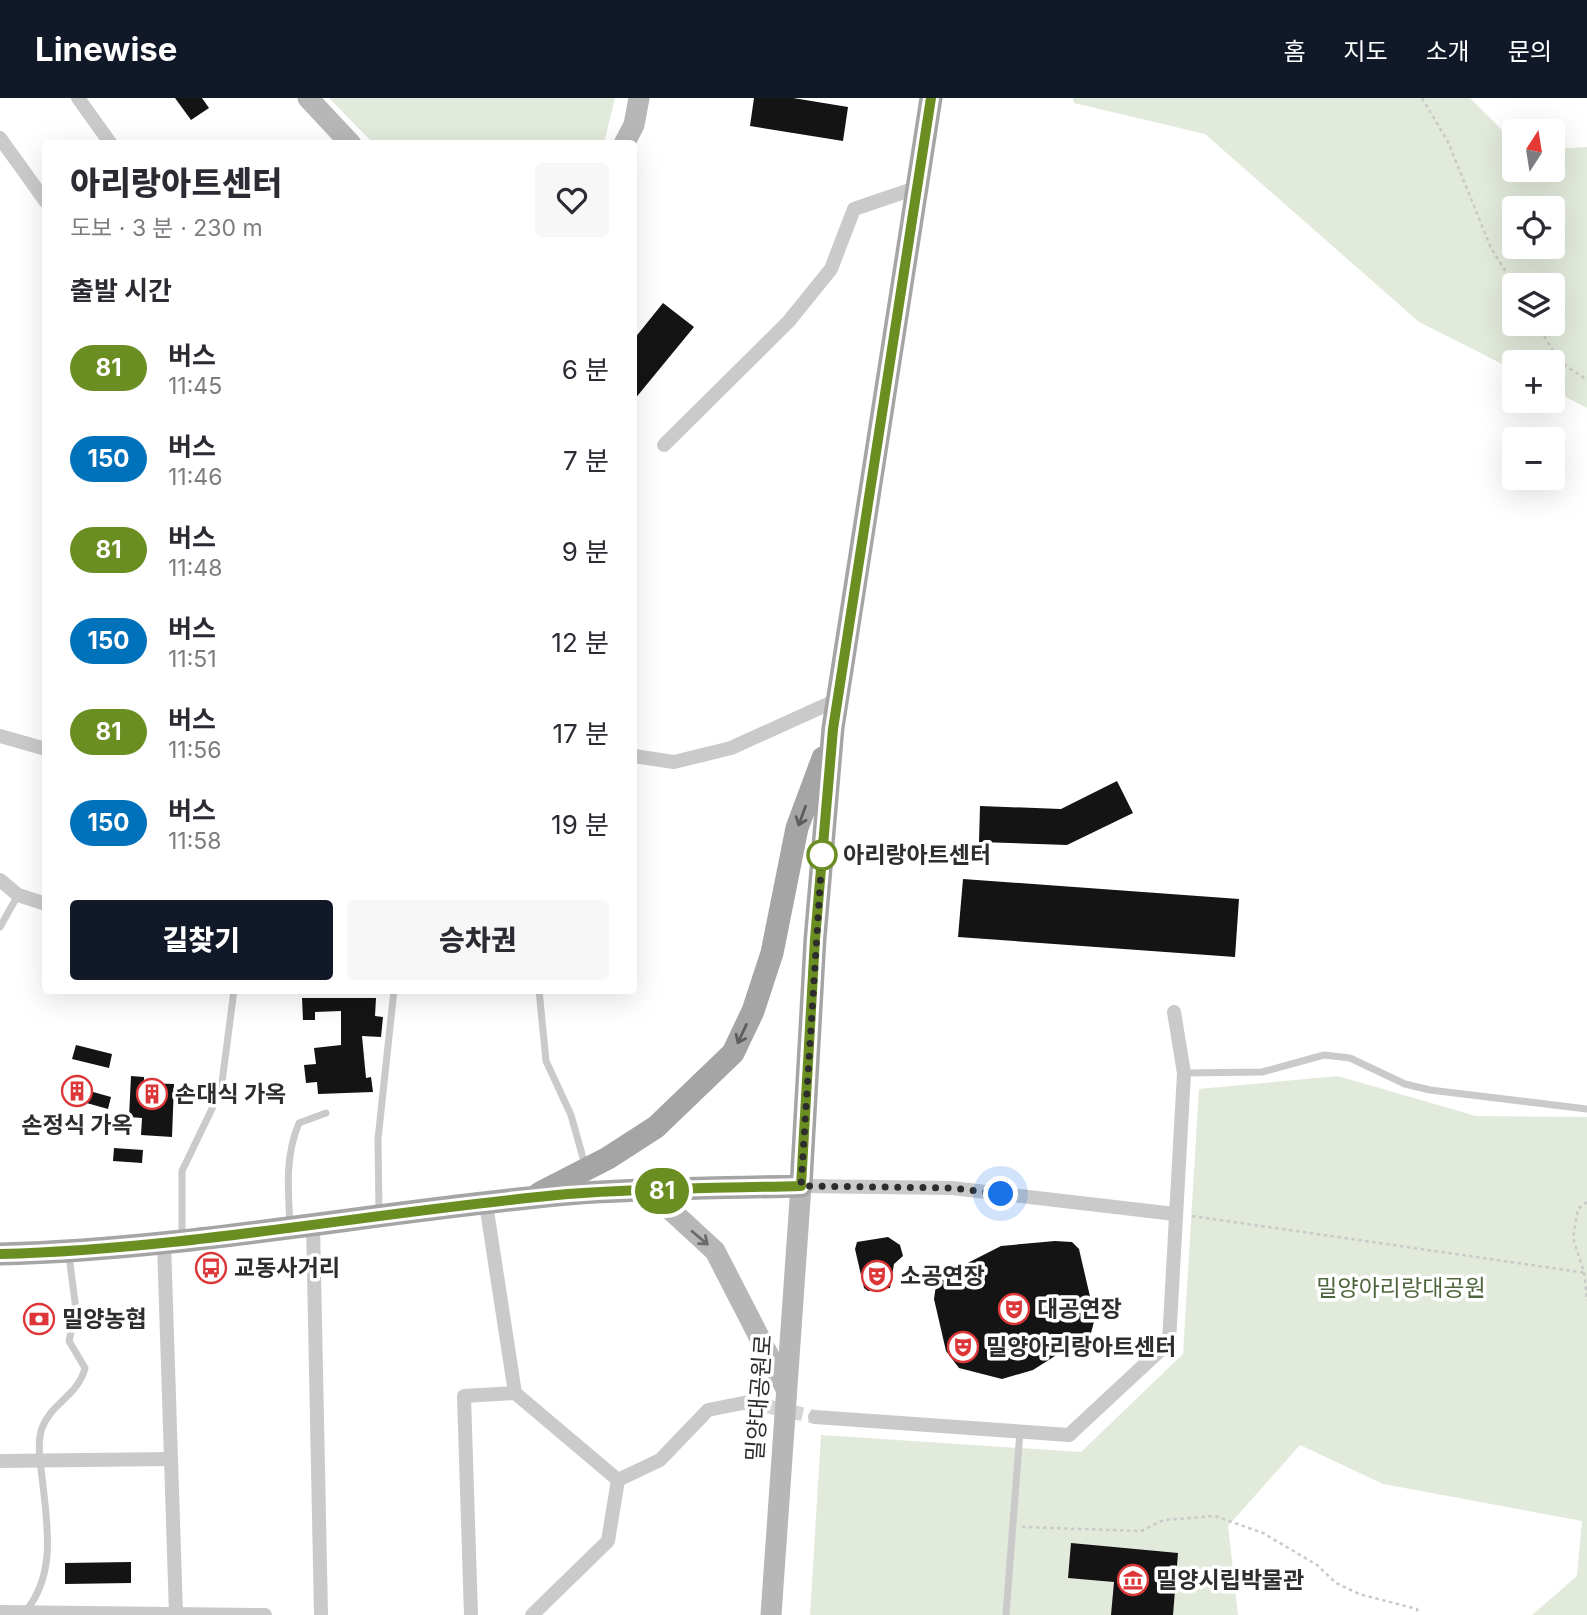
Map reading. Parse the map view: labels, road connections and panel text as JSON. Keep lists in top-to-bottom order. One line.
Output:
{"streets":{"main road":["밀양대공원로"]},"parks":["밀양아리랑대공원"],"places":{"other":["아리랑아트센터"],"building":["손정식 가옥","손대식 가옥"],"bus stop":["교동사거리"],"theatre":["소공연장","대공연장","밀양아리랑아트센터"],"bank":["밀양농협"],"museum":["밀양시립박물관"]},"lines":["bus line 81"],"north":"top","page":{"header":"Linewise","nav":["홈","지도","소개","문의"],"on_map":"81","map_buttons":["+","−"],"heading":[["아리랑아트센터","도보 · 3 분 · 230 m"],"출발 시간"],"list":[{"mark":"81","name":"버스","note":"11:45","value":"6 분"},{"mark":"150","name":"버스","note":"11:46","value":"7 분"},{"mark":"81","name":"버스","note":"11:48","value":"9 분"},{"mark":"150","name":"버스","note":"11:51","value":"12 분"},{"mark":"81","name":"버스","note":"11:56","value":"17 분"},{"mark":"150","name":"버스","note":"11:58","value":"19 분"}],"buttons":["길찾기","승차권"]}}
